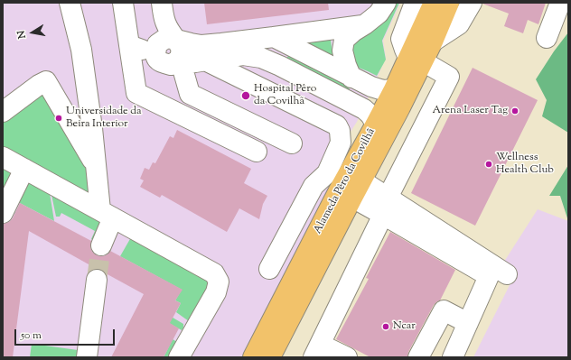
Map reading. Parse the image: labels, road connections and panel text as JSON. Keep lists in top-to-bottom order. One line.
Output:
{"streets":{"main road":["Alameda Pêro da Covilhã"]},"places":["Hospital Pêro da Covilhã","Arena Laser Tag","Universidade da Beira Interior","Wellness Health Club","Ncar"],"scale_bar":"50 m","north":"left"}
